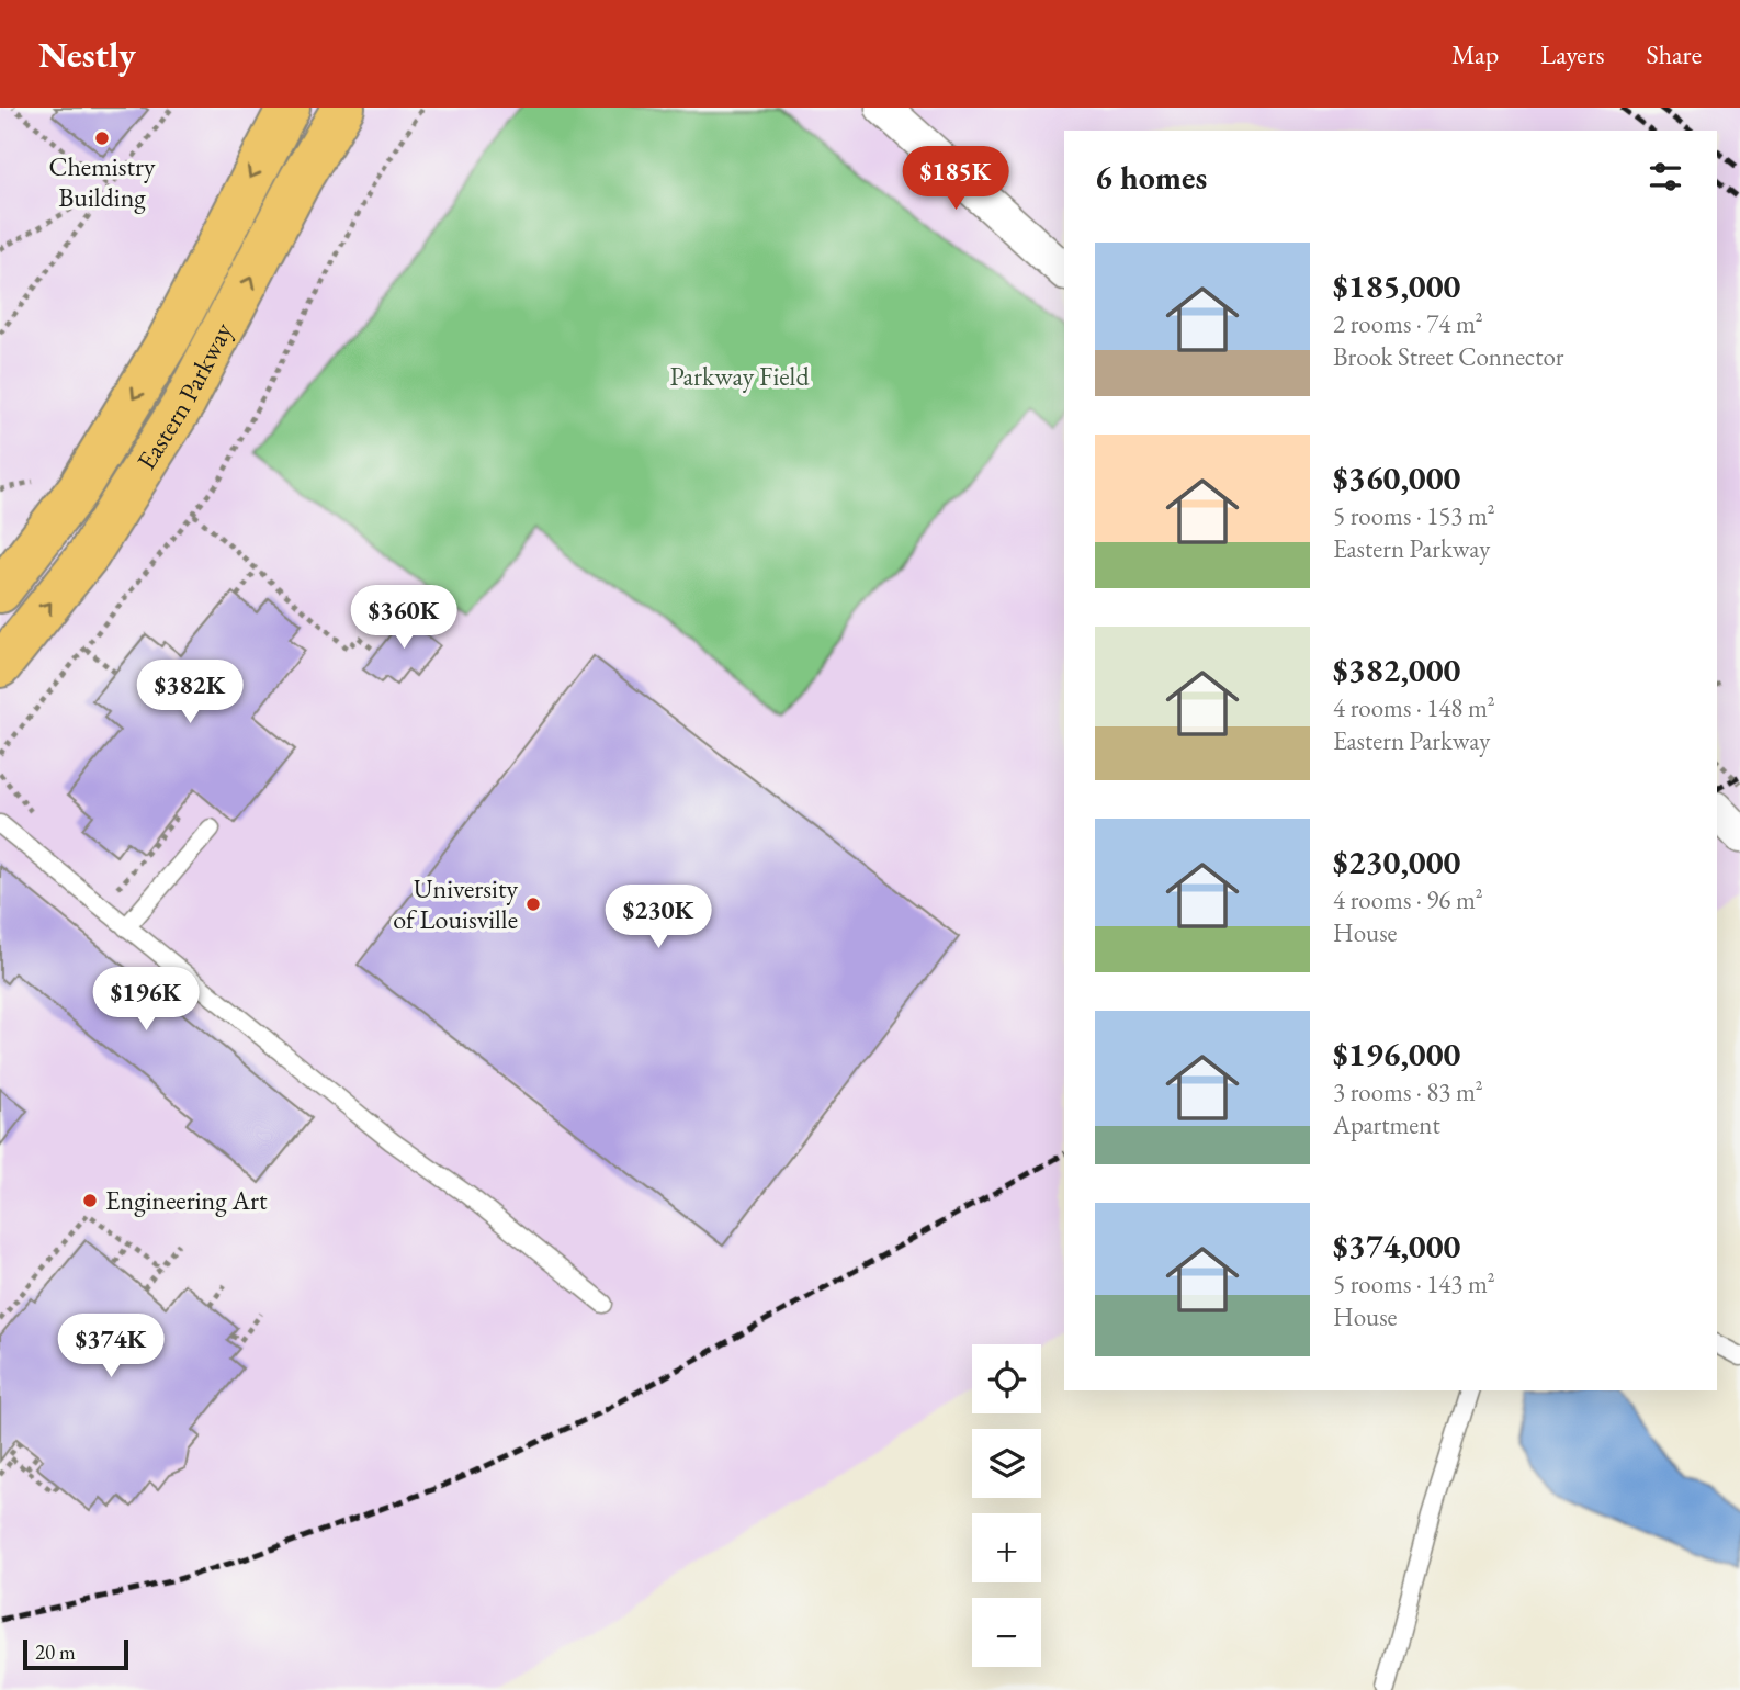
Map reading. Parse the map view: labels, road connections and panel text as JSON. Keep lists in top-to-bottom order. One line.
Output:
{"streets":{"main road":["Eastern Parkway"]},"parks":["Parkway Field"],"places":["Chemistry Building","University of Louisville","Engineering Art"],"scale_bar":"20 m","page":{"header":"Nestly","nav":["Map","Layers","Share"],"heading":"6 homes","price":["$185K","$360K","$382K","$230K","$196K","$374K"],"list":[{"name":"$185,000","note":"2 rooms · 74 m² · Brook Street Connector"},{"name":"$360,000","note":"5 rooms · 153 m² · Eastern Parkway"},{"name":"$382,000","note":"4 rooms · 148 m² · Eastern Parkway"},{"name":"$230,000","note":"4 rooms · 96 m² · House"},{"name":"$196,000","note":"3 rooms · 83 m² · Apartment"},{"name":"$374,000","note":"5 rooms · 143 m² · House"}],"map_buttons":["+","−"],"scale":"20 m"}}
